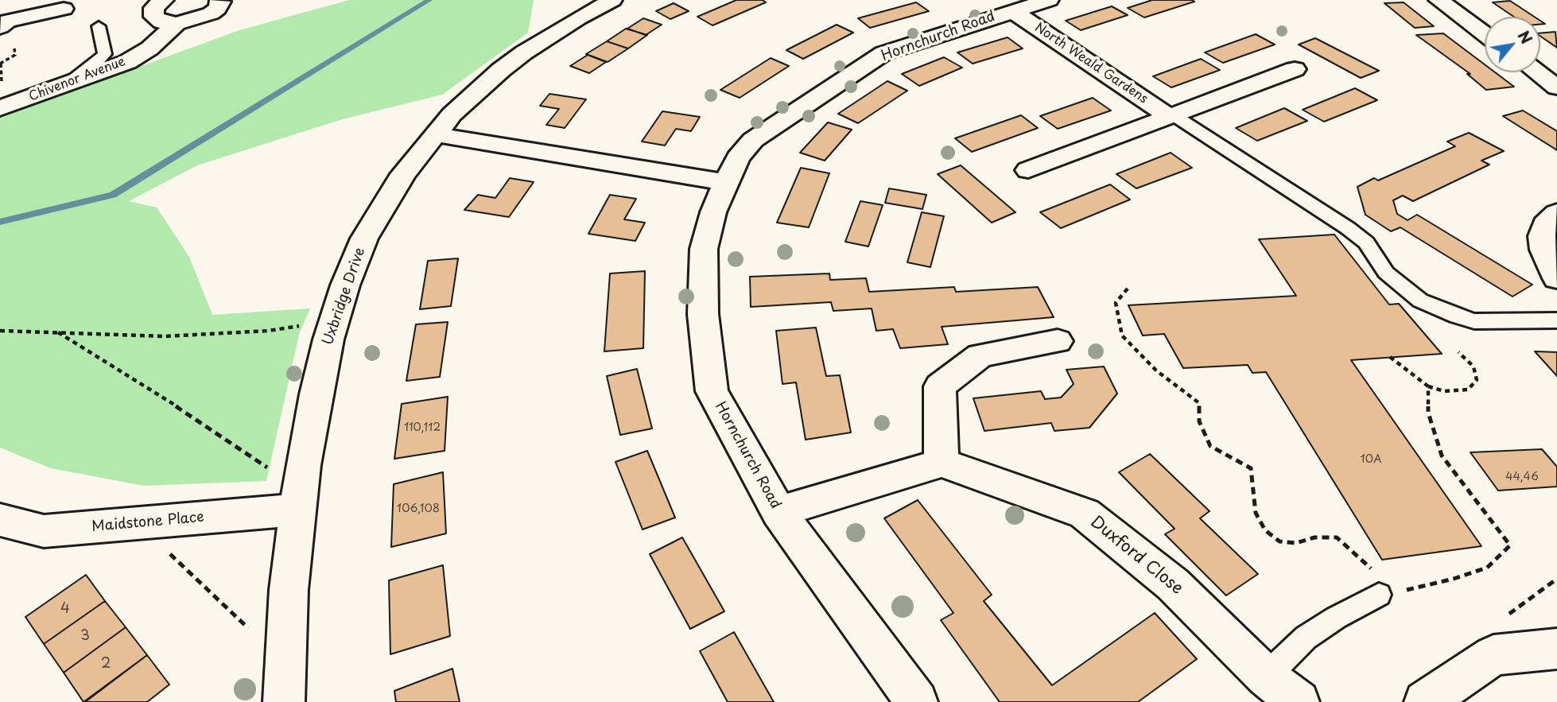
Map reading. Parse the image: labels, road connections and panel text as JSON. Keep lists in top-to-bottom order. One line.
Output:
{"streets":{"street":["Hornchurch Road","North Weald Gardens","Chivenor Avenue","Uxbridge Drive","Maidstone Place","Duxford Close"]},"crossings":[["Hornchurch Road","North Weald Gardens"],["Uxbridge Drive","Maidstone Place"]],"house_numbers":["110,112","10A","44,46","106,108","4","3","2"],"north":"top right"}
